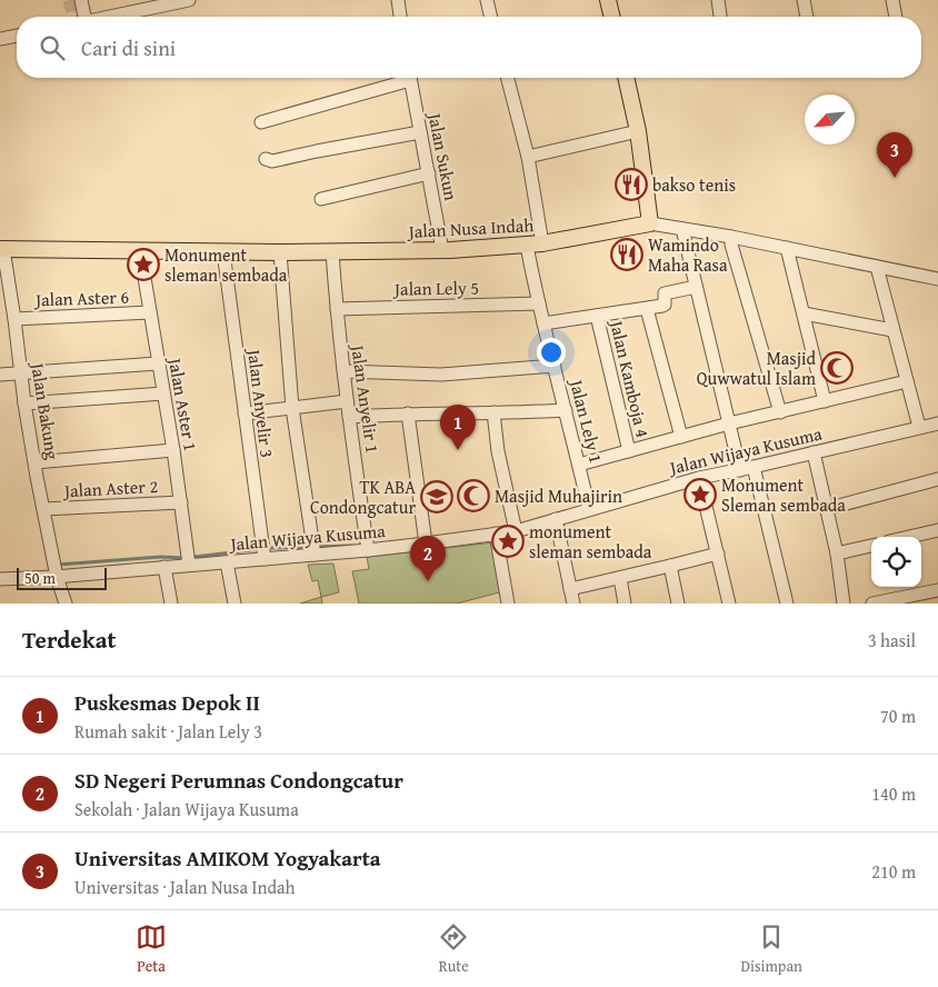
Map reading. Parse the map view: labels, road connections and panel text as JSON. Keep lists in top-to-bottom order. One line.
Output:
{"streets":{"main road":["Jalan Nusa Indah"],"street":["Jalan Sukun","Jalan Lely 5","Jalan Aster 6","Jalan Kamboja 4","Jalan Anyelir 1","Jalan Anyelir 3","Jalan Aster 1","Jalan Bakung","Jalan Lely 1","Jalan Wijaya Kusuma","Jalan Aster 2"]},"crossings":[["Jalan Sukun","Jalan Nusa Indah"],["Jalan Nusa Indah","Jalan Anyelir 1"],["Jalan Nusa Indah","Jalan Anyelir 3"],["Jalan Nusa Indah","Jalan Aster 1"],["Jalan Nusa Indah","Jalan Bakung"],["Jalan Nusa Indah","Jalan Lely 1"],["Jalan Lely 5","Jalan Anyelir 1"],["Jalan Lely 5","Jalan Lely 1"],["Jalan Aster 6","Jalan Aster 1"],["Jalan Aster 6","Jalan Bakung"],["Jalan Anyelir 1","Jalan Wijaya Kusuma"],["Jalan Anyelir 3","Jalan Wijaya Kusuma"],["Jalan Aster 1","Jalan Wijaya Kusuma"],["Jalan Aster 1","Jalan Aster 2"],["Jalan Bakung","Jalan Wijaya Kusuma"],["Jalan Bakung","Jalan Aster 2"],["Jalan Lely 1","Jalan Wijaya Kusuma"]],"places":{"restaurant":["bakso tenis","Wamindo Maha Rasa"],"place":["Monument sleman sembada","Monument Sleman sembada","monument sleman sembada"],"mosque":["Masjid Quwwatul Islam","Masjid Muhajirin"],"school or university":["TK ABA Condongcatur"]},"scale_bar":"50 m","north":"bottom left","page":{"search":"Cari di sini","pins":["3","1","2"],"scale":"50 m","heading":["Terdekat","3 hasil"],"list":[{"mark":"1","name":"Puskesmas Depok II","note":"Rumah sakit · Jalan Lely 3","value":"70 m"},{"mark":"2","name":"SD Negeri Perumnas Condongcatur","note":"Sekolah · Jalan Wijaya Kusuma","value":"140 m"},{"mark":"3","name":"Universitas AMIKOM Yogyakarta","note":"Universitas · Jalan Nusa Indah","value":"210 m"}],"nav":["Peta","Rute","Disimpan"]}}
